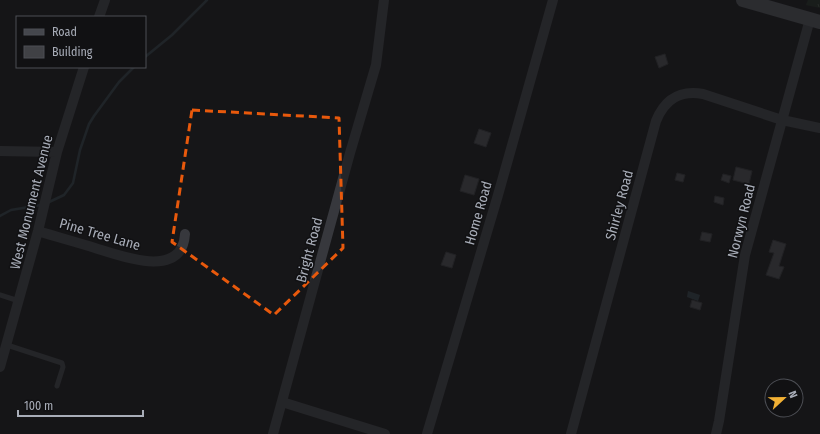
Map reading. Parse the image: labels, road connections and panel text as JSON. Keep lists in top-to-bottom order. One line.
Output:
{"streets":{"street":["West Monument Avenue","Shirley Road","Home Road","Norwyn Road","Pine Tree Lane","Bright Road"]},"crossings":[["West Monument Avenue","Pine Tree Lane"],["Shirley Road","Norwyn Road"]],"legend":["Road","Building"],"scale_bar":"100 m","north":"right"}
